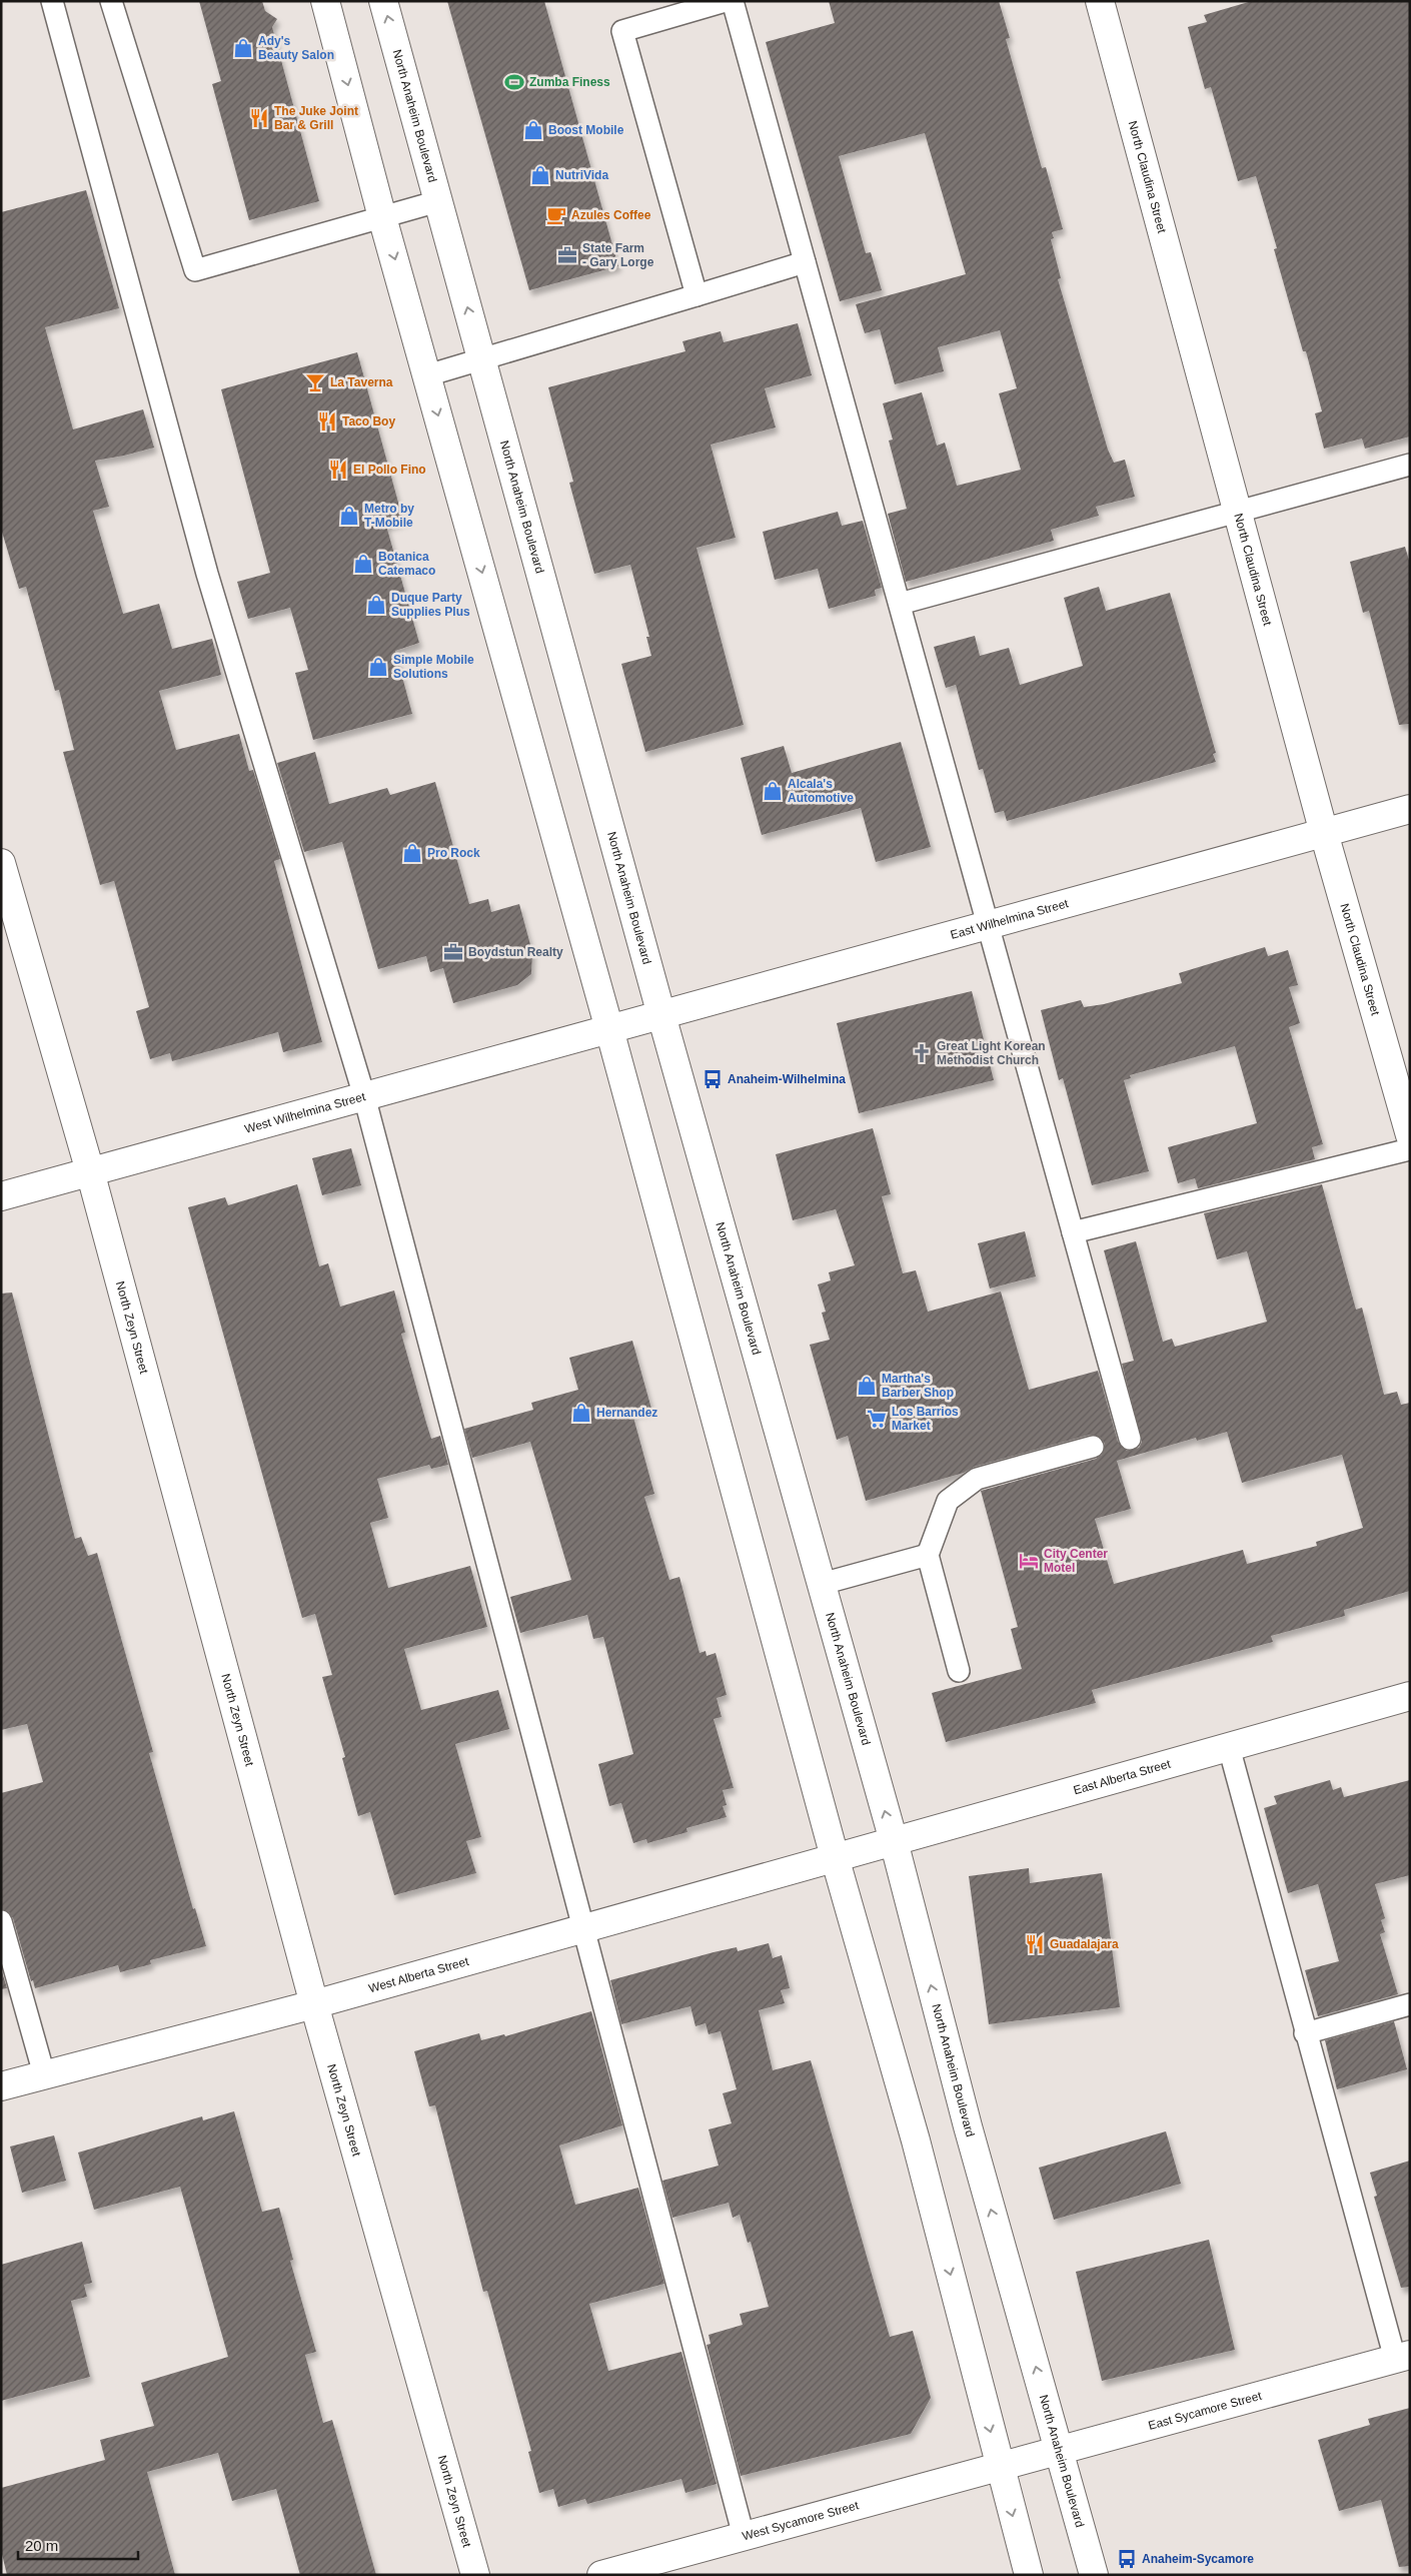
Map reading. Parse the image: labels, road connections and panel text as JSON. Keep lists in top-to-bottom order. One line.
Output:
{"streets":{"street":["North Anaheim Boulevard","North Claudina Street","East Wilhelmina Street","West Wilhelmina Street","North Zeyn Street","East Alberta Street","West Alberta Street","East Sycamore Street","West Sycamore Street"]},"crossings":[["North Anaheim Boulevard","East Wilhelmina Street"],["North Anaheim Boulevard","East Alberta Street"],["North Anaheim Boulevard","East Sycamore Street"],["North Claudina Street","East Wilhelmina Street"],["East Wilhelmina Street","West Wilhelmina Street"],["West Wilhelmina Street","North Zeyn Street"],["North Zeyn Street","West Alberta Street"],["East Alberta Street","West Alberta Street"],["East Sycamore Street","West Sycamore Street"]],"places":{"shop":["Ady's Beauty Salon","Boost Mobile","NutriVida","Metro by T-Mobile","Botanica Catemaco","Duque Party Supplies Plus","Simple Mobile Solutions","Alcala's Automotive","Pro Rock","Martha's Barber Shop","Hernandez"],"sports":["Zumba Finess"],"restaurant":["The Juke Joint Bar & Grill","Taco Boy","El Pollo Fino","Guadalajara"],"cafe":["Azules Coffee"],"office":["State Farm - Gary Lorge","Boydstun Realty"],"bar":["La Taverna"],"church":["Great Light Korean Methodist Church"],"bus stop":["Anaheim-Wilhelmina","Anaheim-Sycamore"],"supermarket":["Los Barrios Market"],"hotel":["City Center Motel"]},"scale_bar":"20 m"}
